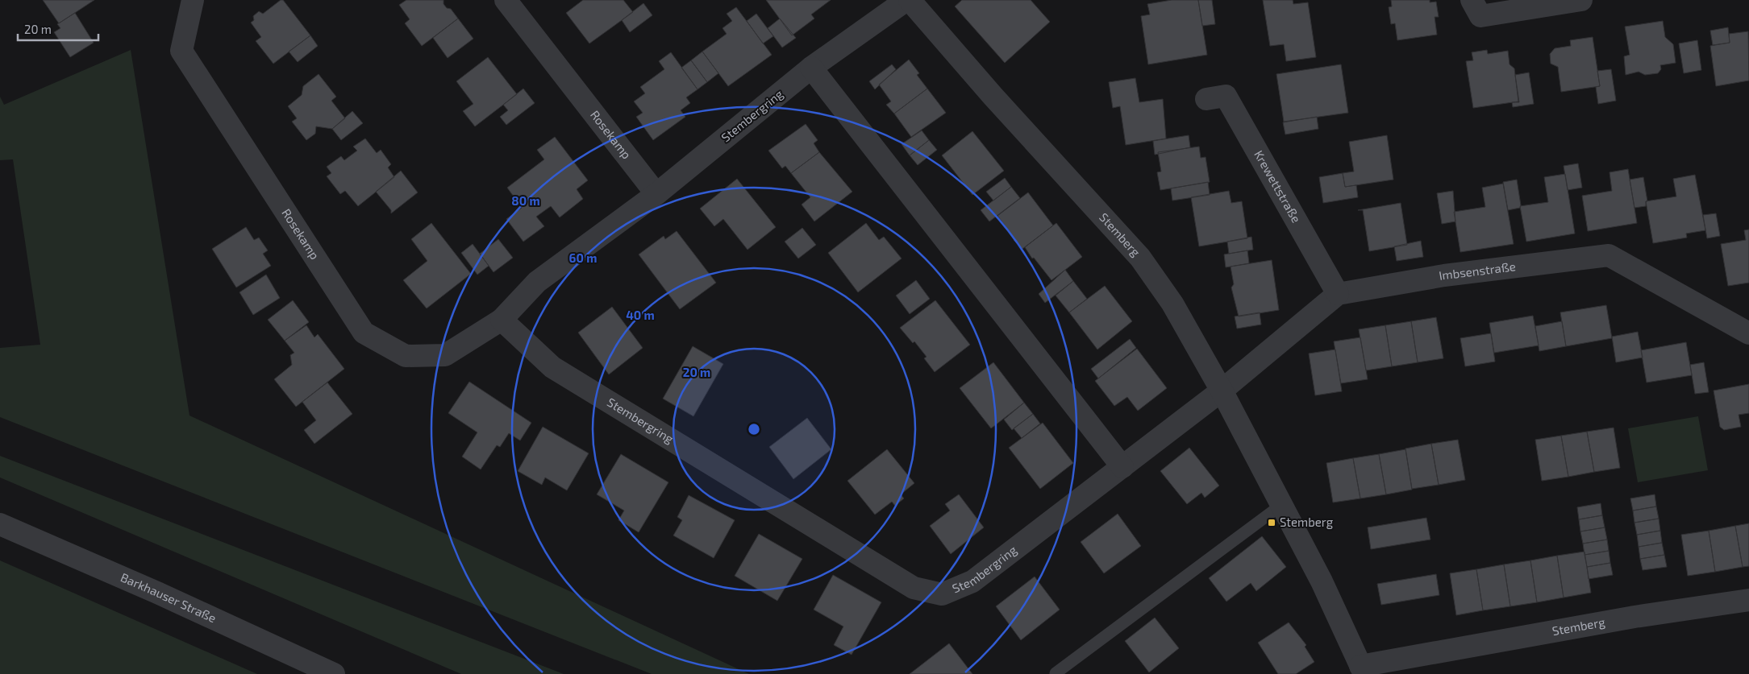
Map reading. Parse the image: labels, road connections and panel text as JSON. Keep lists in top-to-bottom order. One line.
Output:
{"streets":{"street":["Stembergring","Rosekamp","Krewettstraße","Stemberg","Imbsenstraße","Barkhauser Straße"]},"crossings":[["Stembergring","Rosekamp"],["Stembergring","Stemberg"],["Stembergring","Imbsenstraße"],["Krewettstraße","Imbsenstraße"],["Stemberg","Imbsenstraße"]],"places":{"transit":["Stemberg"]},"scale_bar":"20 m","rings":["80 m","60 m","40 m","20 m"]}
